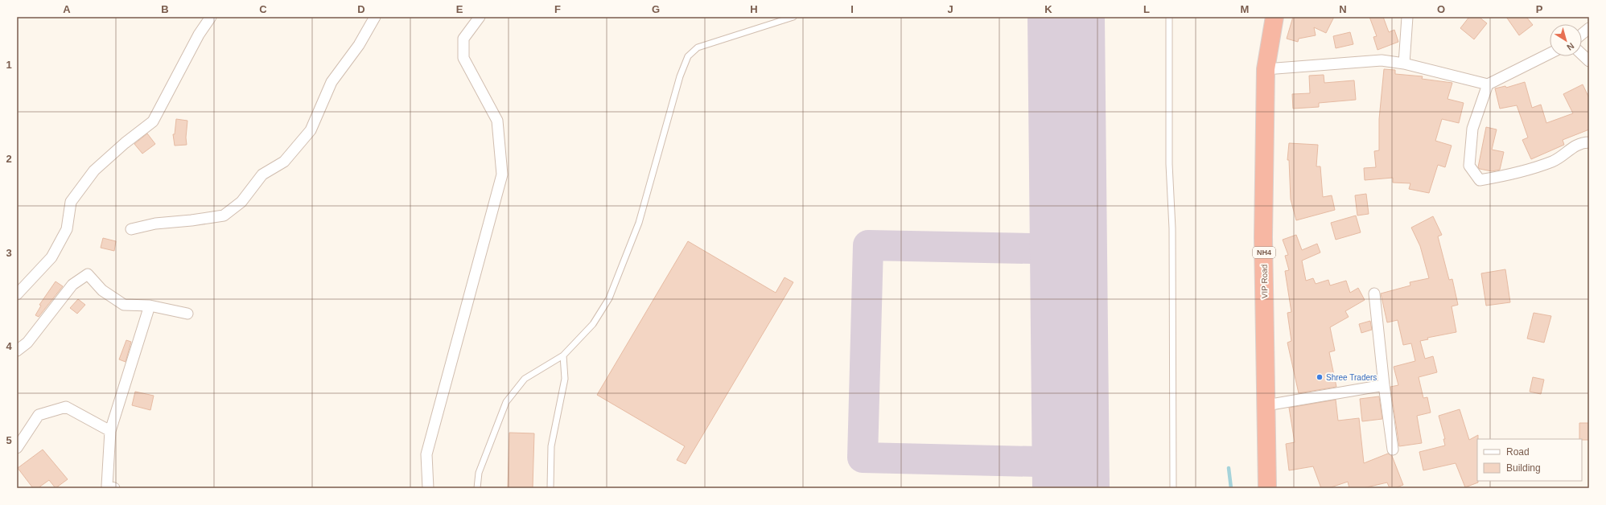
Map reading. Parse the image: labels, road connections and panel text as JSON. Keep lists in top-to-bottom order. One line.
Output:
{"streets":{"highway":["NH4","VIP Road"]},"places":["Shree Traders"],"legend":["Road","Building"],"north":"bottom right","grid":{"columns":["A","B","C","D","E","F","G","H","I","J","K","L","M","N","O","P"],"rows":["1","2","3","4","5"]}}
